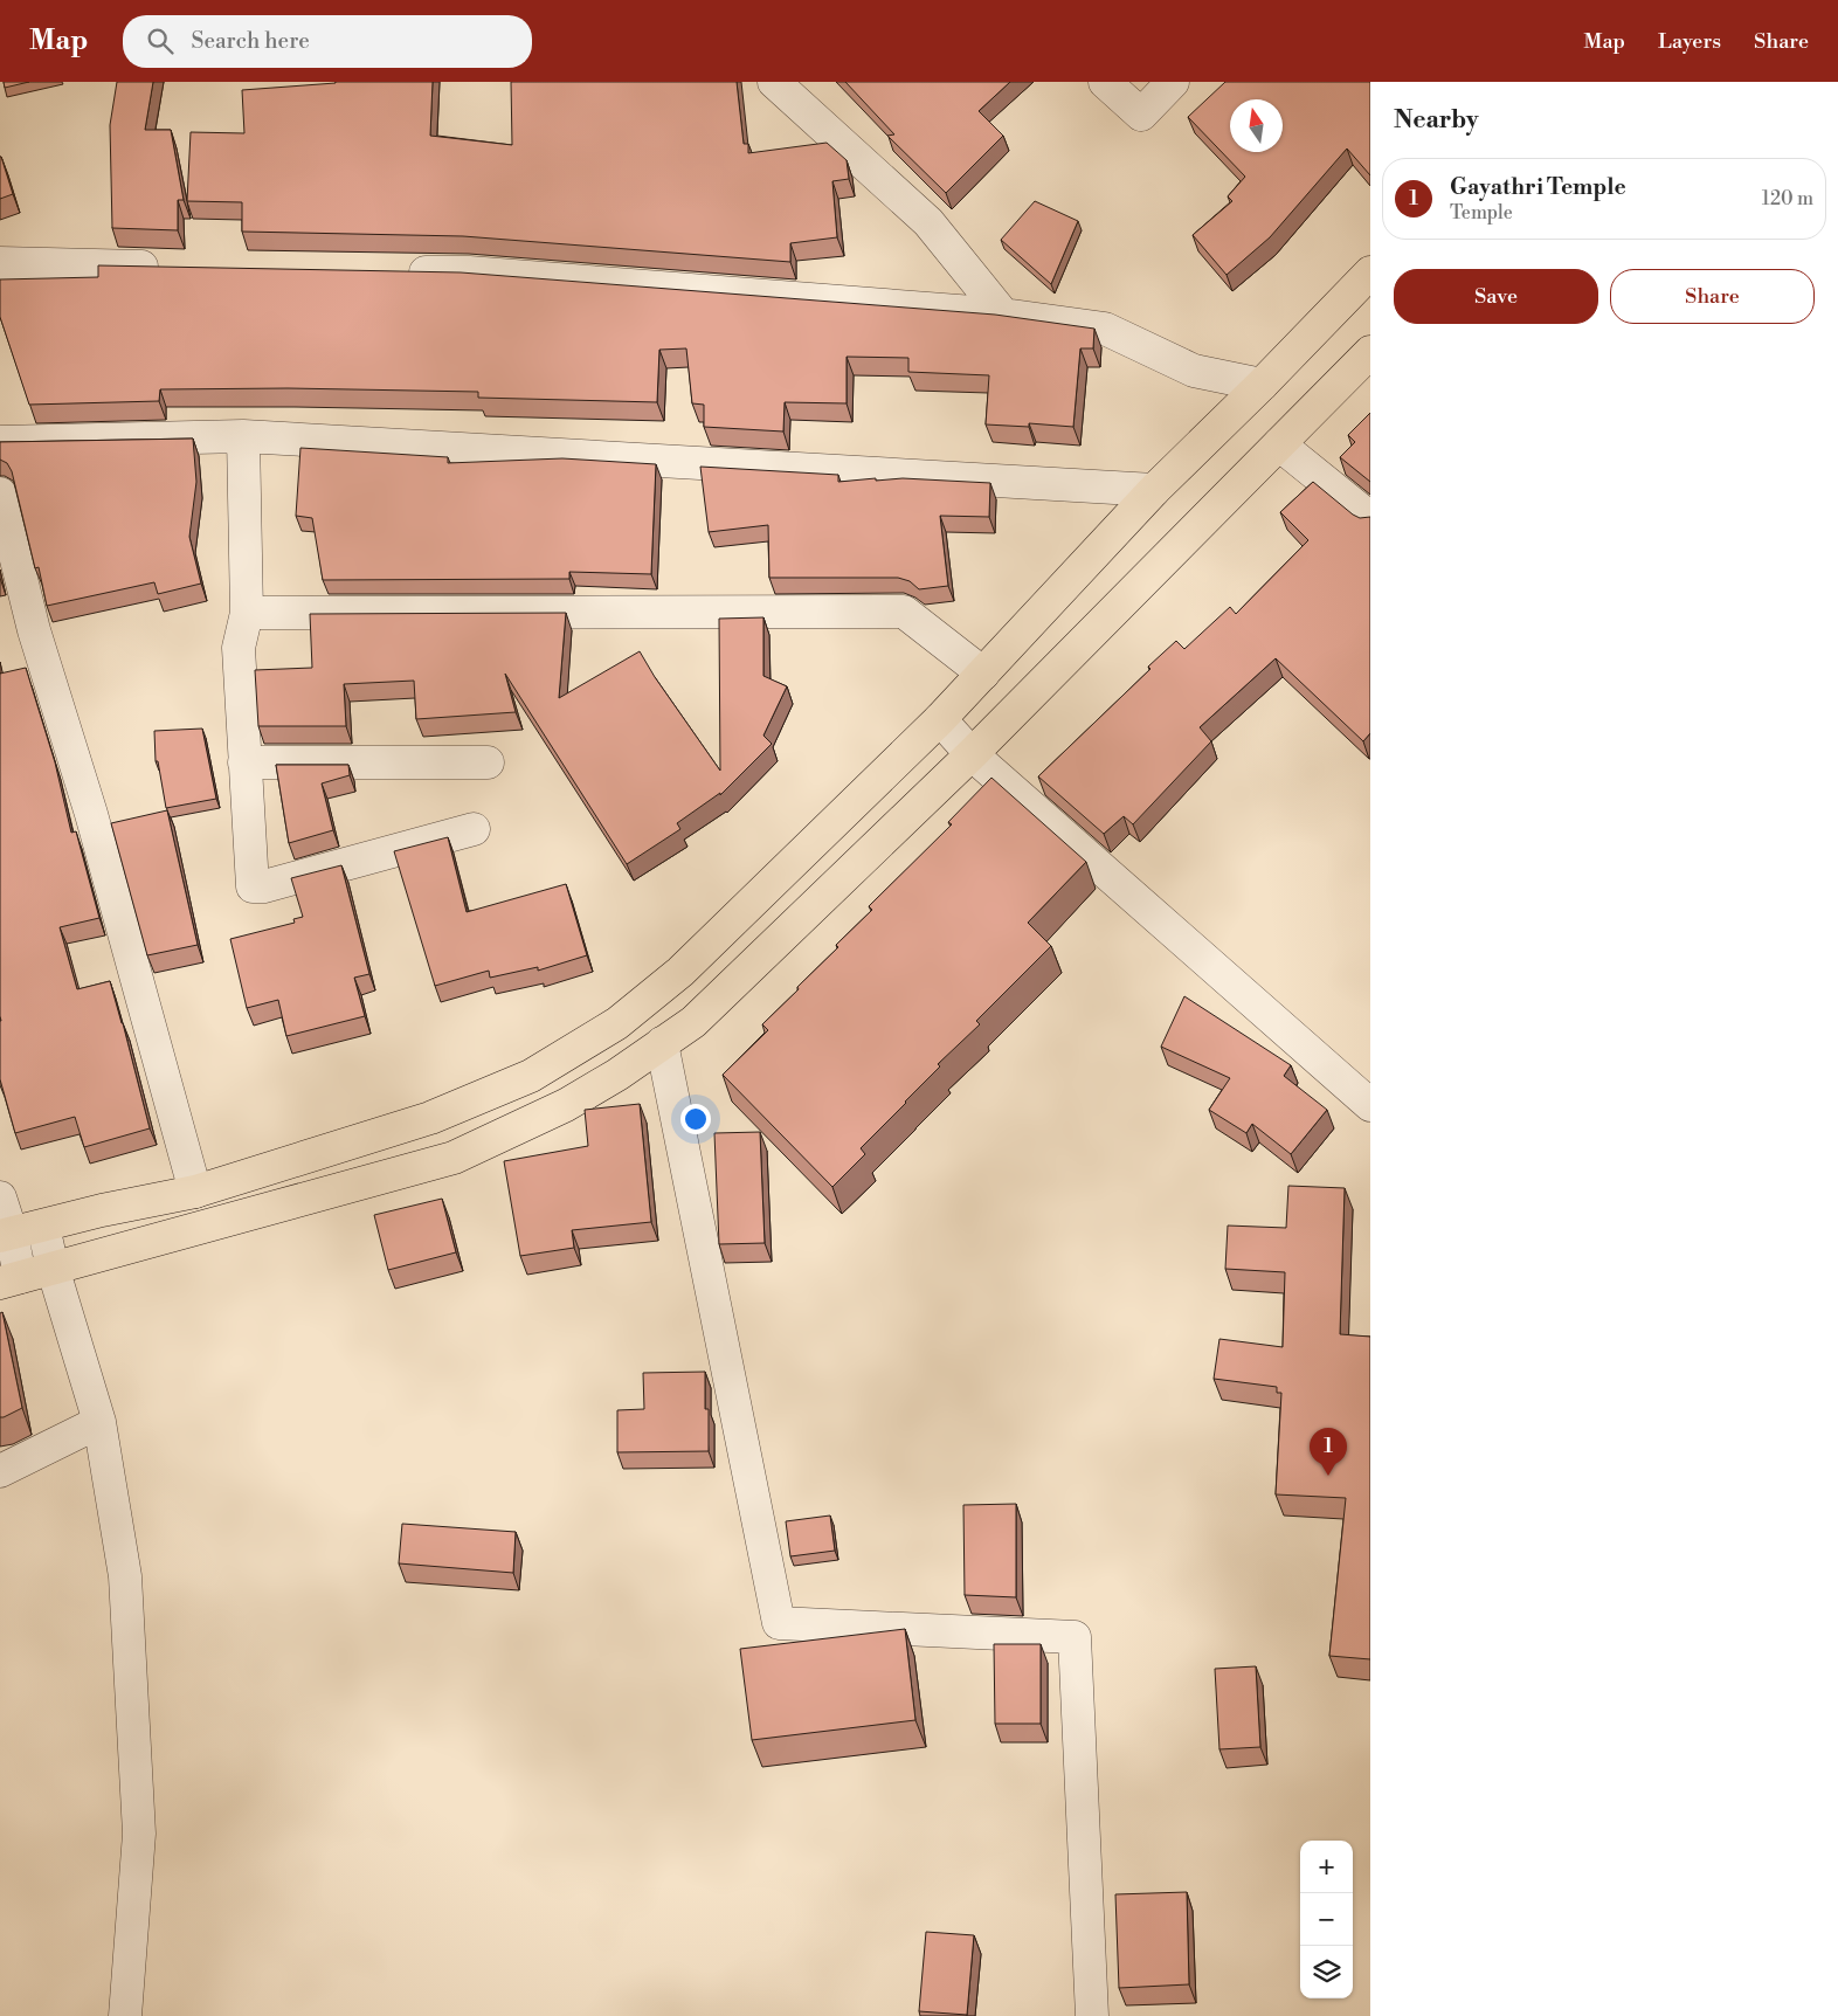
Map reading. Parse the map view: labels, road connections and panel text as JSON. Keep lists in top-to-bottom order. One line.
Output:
{"north":"top","page":{"header":"Map","search":"Search here","nav":["Map","Layers","Share"],"heading":"Nearby","list":[{"mark":"1","name":"Gayathri Temple","note":"Temple","value":"120 m"}],"buttons":["Save","Share"],"pins":"1","map_buttons":["+","−"]}}
